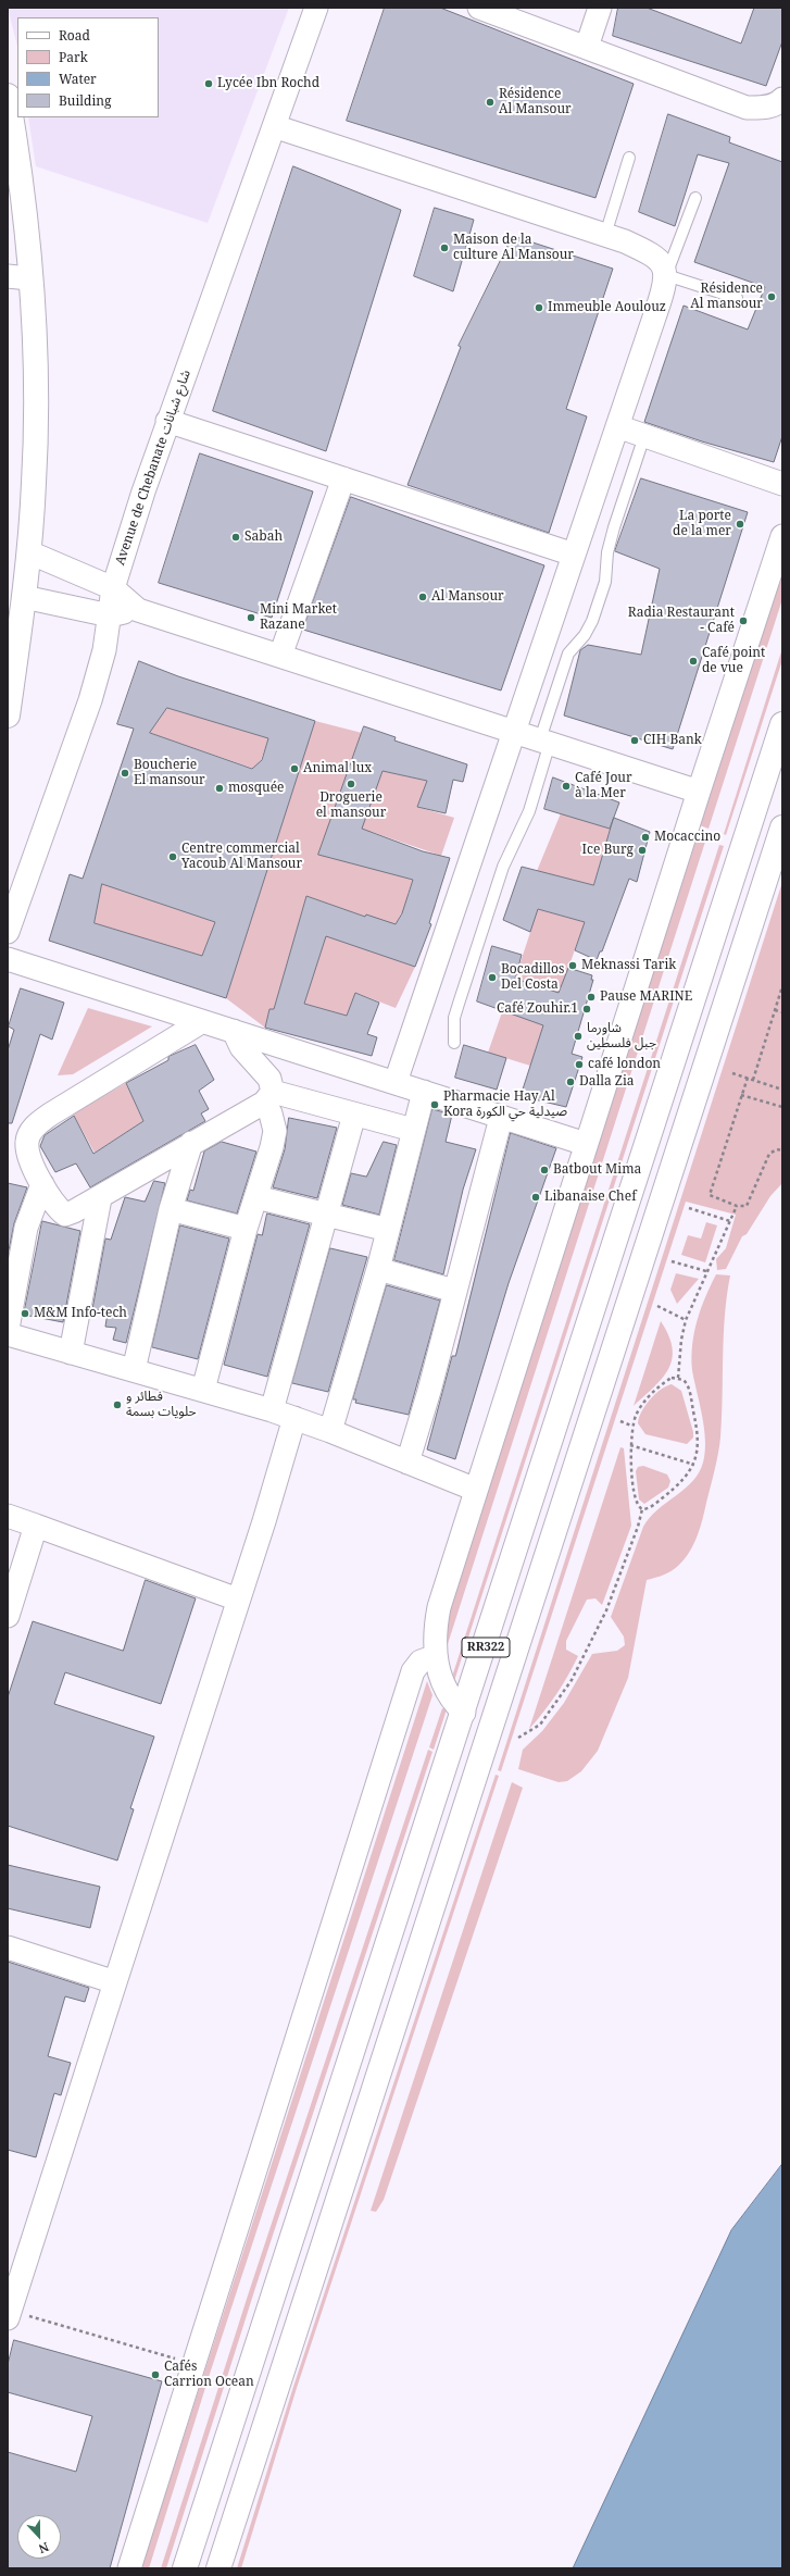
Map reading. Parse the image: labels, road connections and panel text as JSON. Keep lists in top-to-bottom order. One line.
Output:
{"streets":{"main road":["RR322"],"street":["Avenue de Chebanate شارع شبانات"]},"places":["Lycée Ibn Rochd","Résidence Al Mansour","Maison de la culture Al Mansour","Résidence Al mansour","Immeuble Aoulouz","La porte de la mer","Sabah","Al Mansour","Mini Market Razane","Radia Restaurant - Café","Café point de vue","CIH Bank","Animal lux","Boucherie El mansour","Droguerie el mansour","Café Jour à la Mer","mosquée","Mocaccino","Ice Burg","Centre commercial Yacoub Al Mansour","Meknassi Tarik","Bocadillos Del Costa","Pause MARINE","Café Zouhir.1","شاورما جبل فلسطين","café london","Dalla Zia","Pharmacie Hay Al Kora صيدلية حي الكورة","Batbout Mima","Libanaise Chef","M&M Info-tech","فطائر و حلويات بسمة","Cafés Carrion Ocean"],"legend":["Road","Park","Water","Building"],"north":"bottom"}
